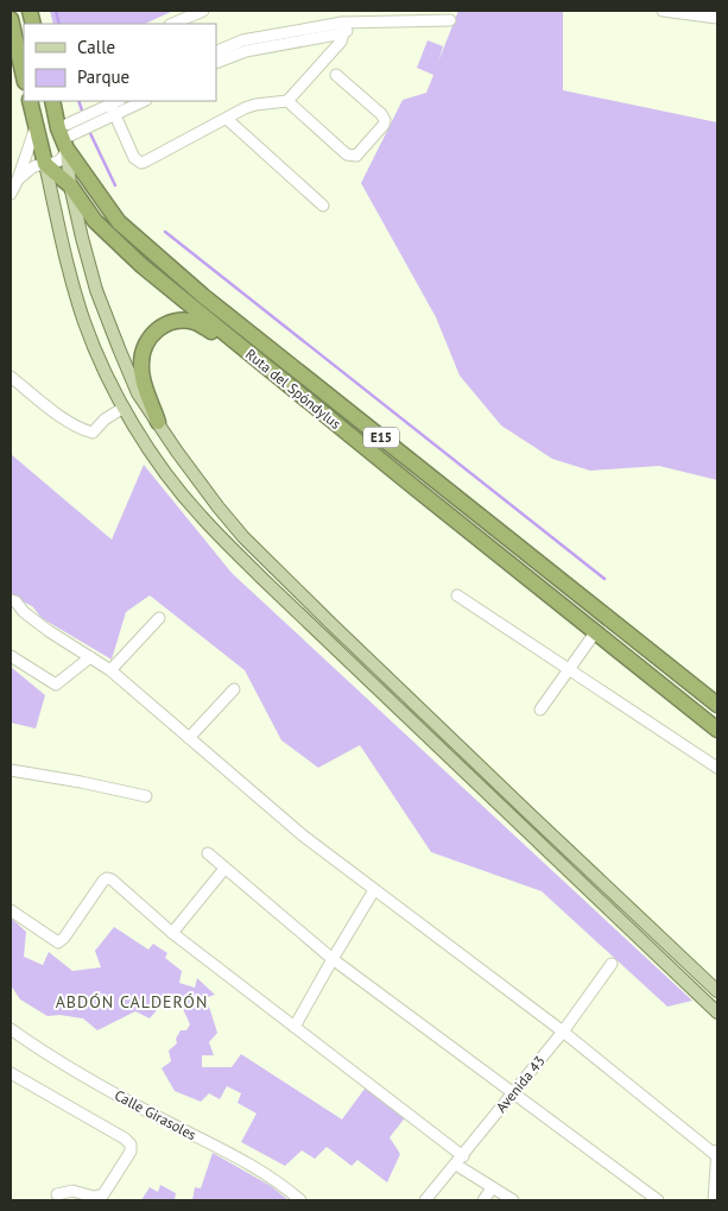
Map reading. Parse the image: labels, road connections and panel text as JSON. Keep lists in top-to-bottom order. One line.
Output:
{"streets":{"highway":["Ruta del Spóndylus","E15"],"street":["Avenida 43","Calle Girasoles"]},"districts":["ABDÓN CALDERÓN"],"legend":["Calle","Parque"]}
